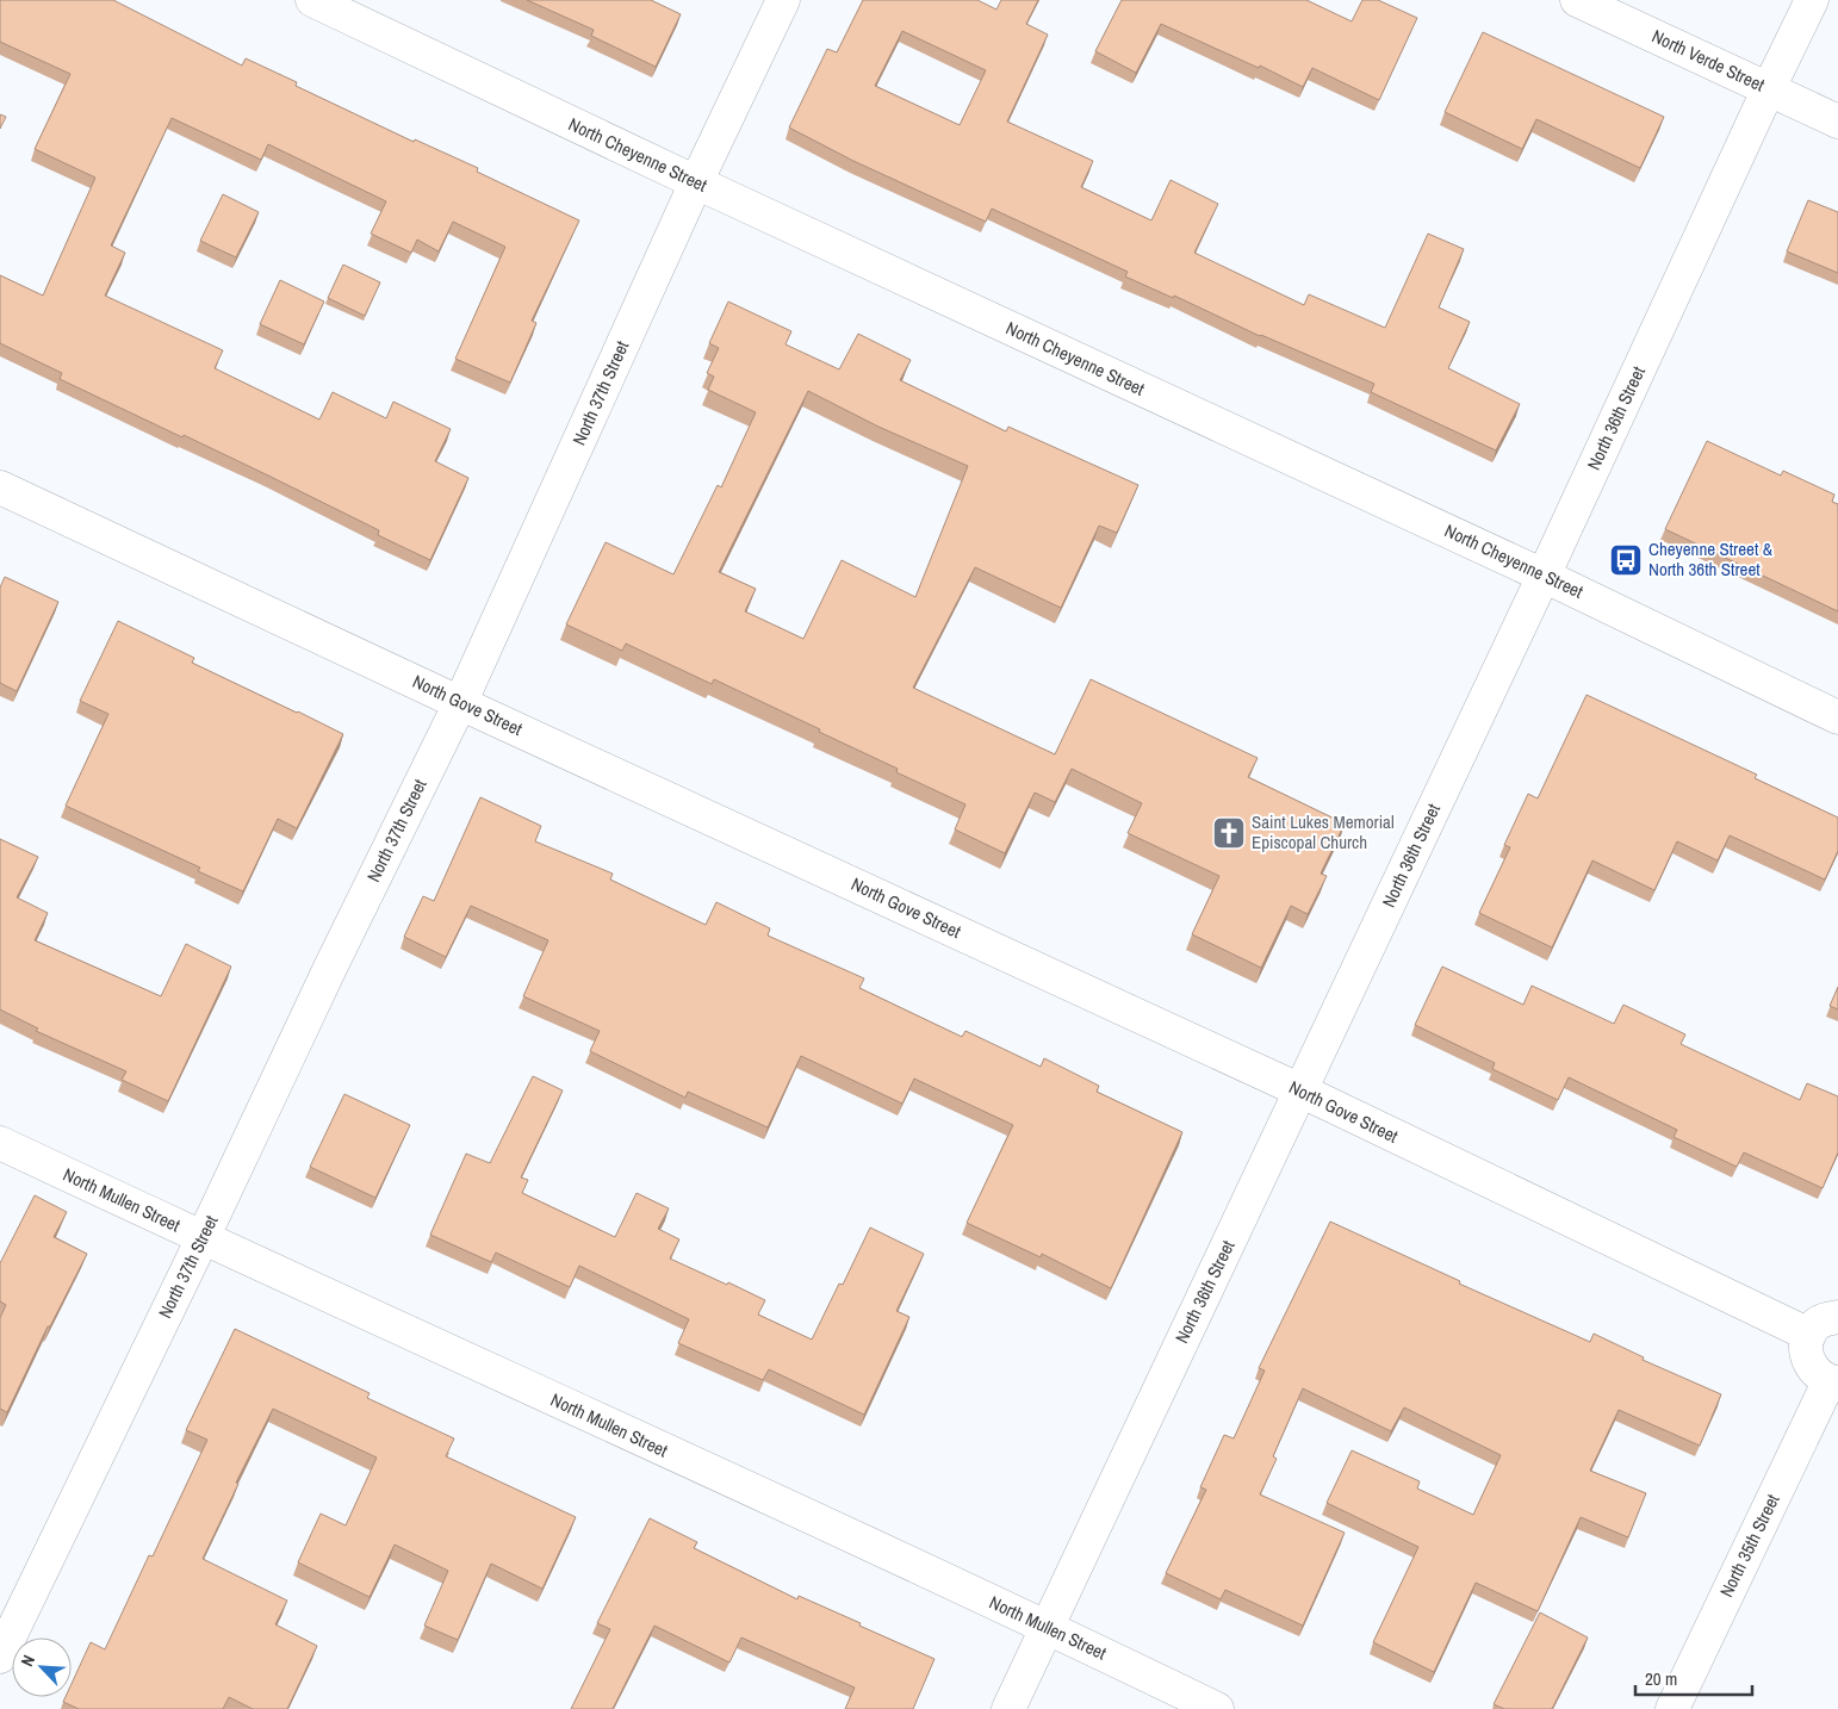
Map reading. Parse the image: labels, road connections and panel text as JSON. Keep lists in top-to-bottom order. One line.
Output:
{"streets":{"street":["North Verde Street","North Cheyenne Street","North 37th Street","North 36th Street","North Gove Street","North Mullen Street","North 35th Street"]},"crossings":[["North Verde Street","North 36th Street"],["North Cheyenne Street","North 37th Street"],["North Cheyenne Street","North 36th Street"],["North 37th Street","North Gove Street"],["North 37th Street","North Mullen Street"],["North 36th Street","North Gove Street"],["North 36th Street","North Mullen Street"]],"places":{"bus stop":["Cheyenne Street & North 36th Street"],"church":["Saint Lukes Memorial Episcopal Church"]},"scale_bar":"20 m","north":"top left"}
